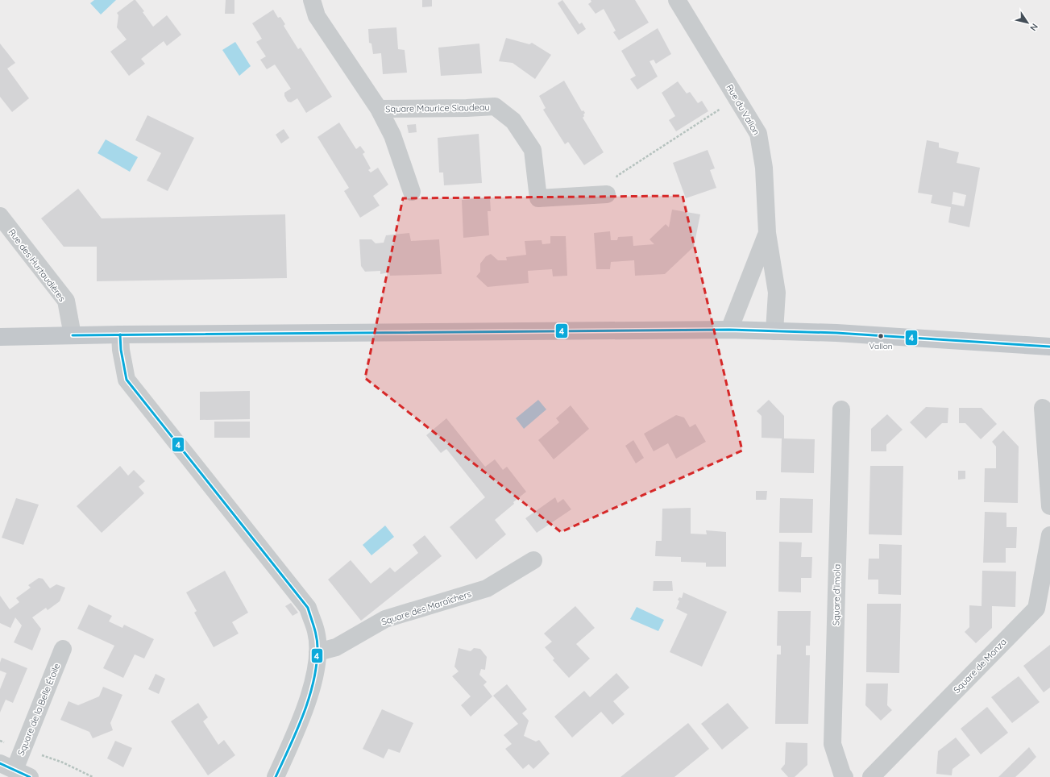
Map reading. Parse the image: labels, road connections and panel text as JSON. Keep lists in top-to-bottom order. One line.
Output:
{"streets":{"street":["Square Maurice Siaudeau","Rue du Vallon","Rue des Hurtaudières","Square d’Imola","Square des Maraîchers","Square de Monza","Square de la Belle Étoile"]},"places":["Vallon"],"lines":["transit line 4"],"north":"bottom right"}
